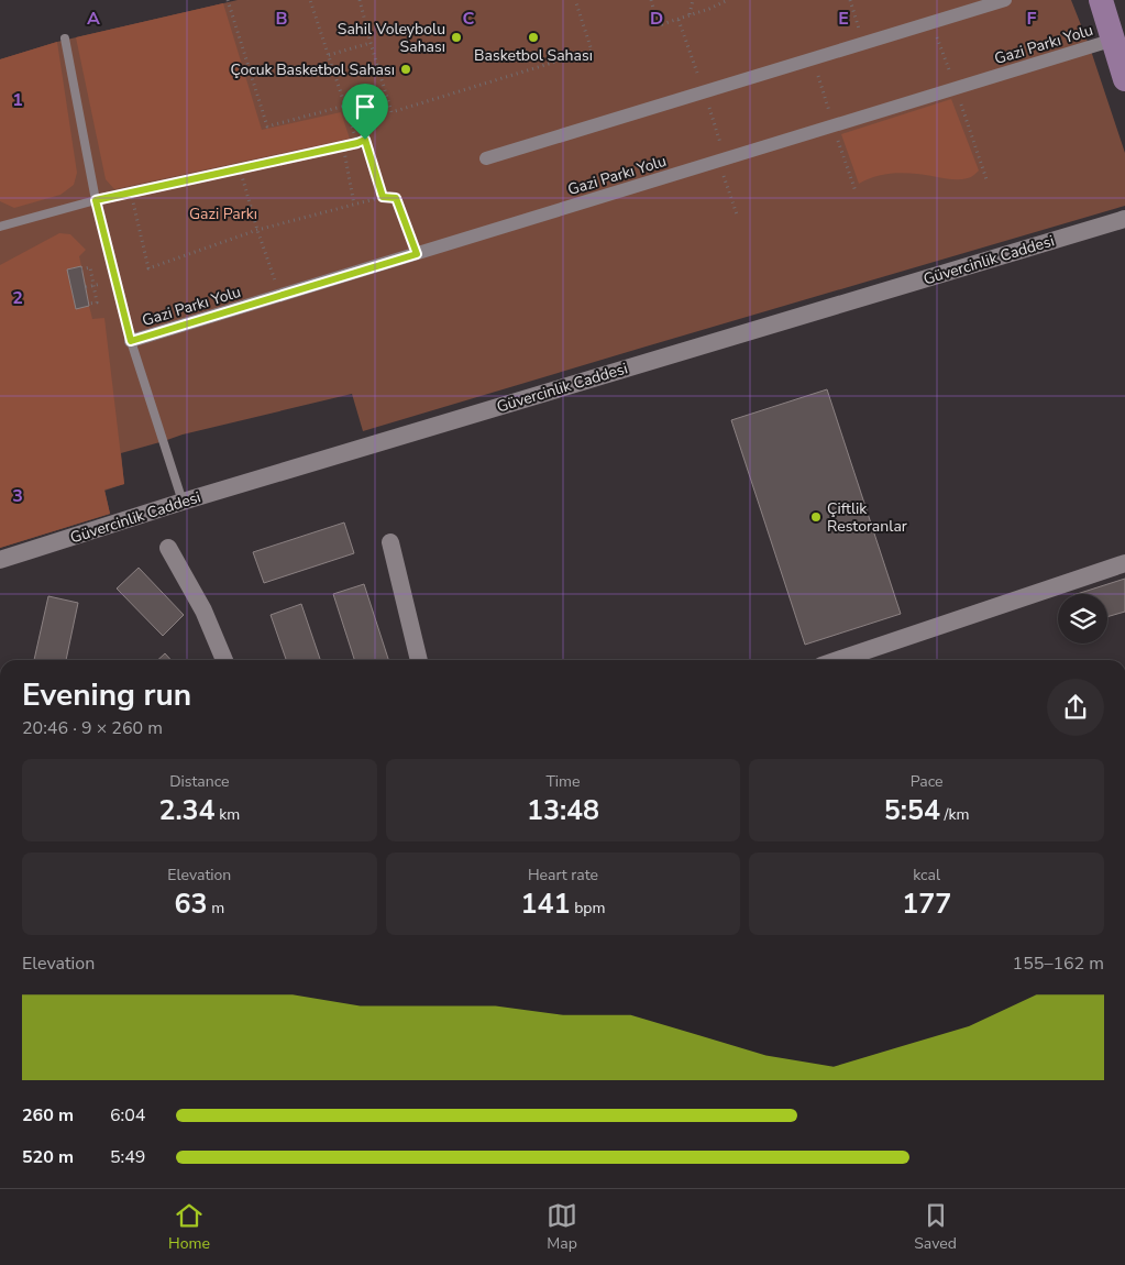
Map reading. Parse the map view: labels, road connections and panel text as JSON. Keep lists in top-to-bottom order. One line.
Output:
{"streets":{"street":["Gazi Parkı Yolu","Güvercinlik Caddesi"]},"parks":["Gazi Parkı"],"places":["Sahil Voleybolu Sahası","Basketbol Sahası","Çocuk Basketbol Sahası","Çiftlik Restoranlar"],"page":{"heading":["Evening run","20:46 · 9 × 260 m"],"stats":[["Distance","2.34 km"],["Time","13:48"],["Pace","5:54 /km"],["Elevation","63 m"],["Heart rate","141 bpm"],["kcal","177"]],"chart":["Elevation","155–162 m"],"list":[{"name":"260 m","note":"6:04"},{"name":"520 m","note":"5:49"}],"tabs":["Home","Map","Saved"]},"grid":{"columns":["A","B","C","D","E","F"],"rows":["1","2","3"]}}
